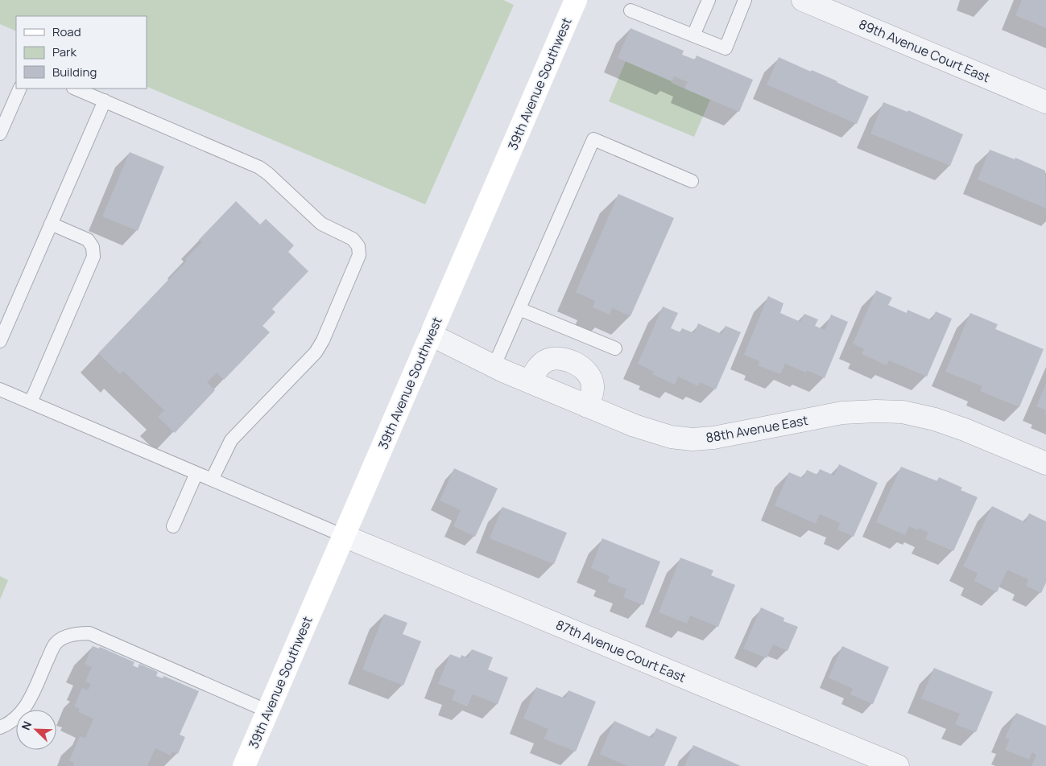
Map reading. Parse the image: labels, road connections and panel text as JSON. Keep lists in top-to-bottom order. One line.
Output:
{"streets":{"main road":["39th Avenue Southwest"],"street":["89th Avenue Court East","88th Avenue East","87th Avenue Court East"]},"crossings":[["39th Avenue Southwest","88th Avenue East"],["39th Avenue Southwest","87th Avenue Court East"]],"legend":["Road","Park","Building"],"north":"top left"}
